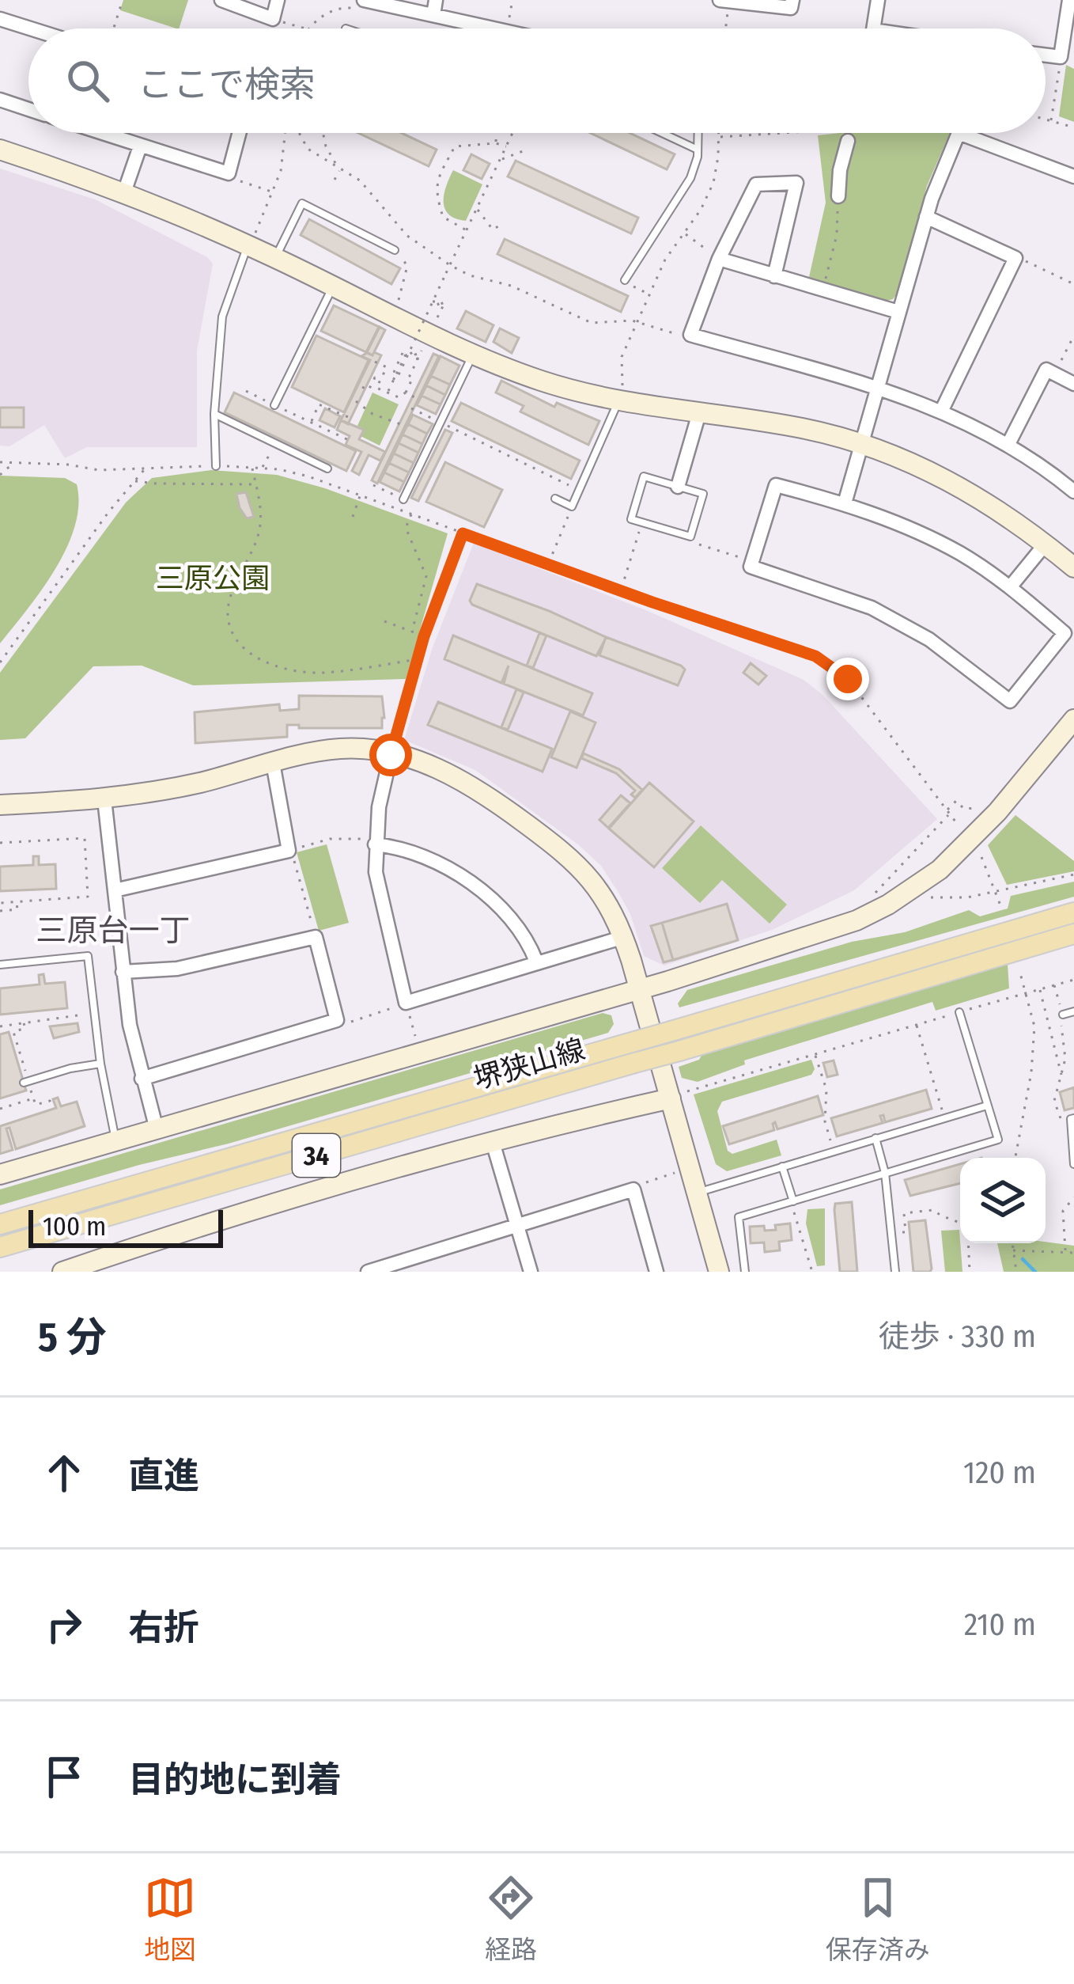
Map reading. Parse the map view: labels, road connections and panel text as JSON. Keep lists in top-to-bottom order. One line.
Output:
{"streets":{"main road":["堺狭山線","34"]},"districts":["三原台一丁"],"parks":["三原公園"],"scale_bar":"100 m","page":{"search":"ここで検索","scale":"100 m","heading":["5 分","徒歩 · 330 m"],"list":[["直進","120 m"],["右折","210 m"],"目的地に到着"],"nav":["地図","経路","保存済み"]}}
